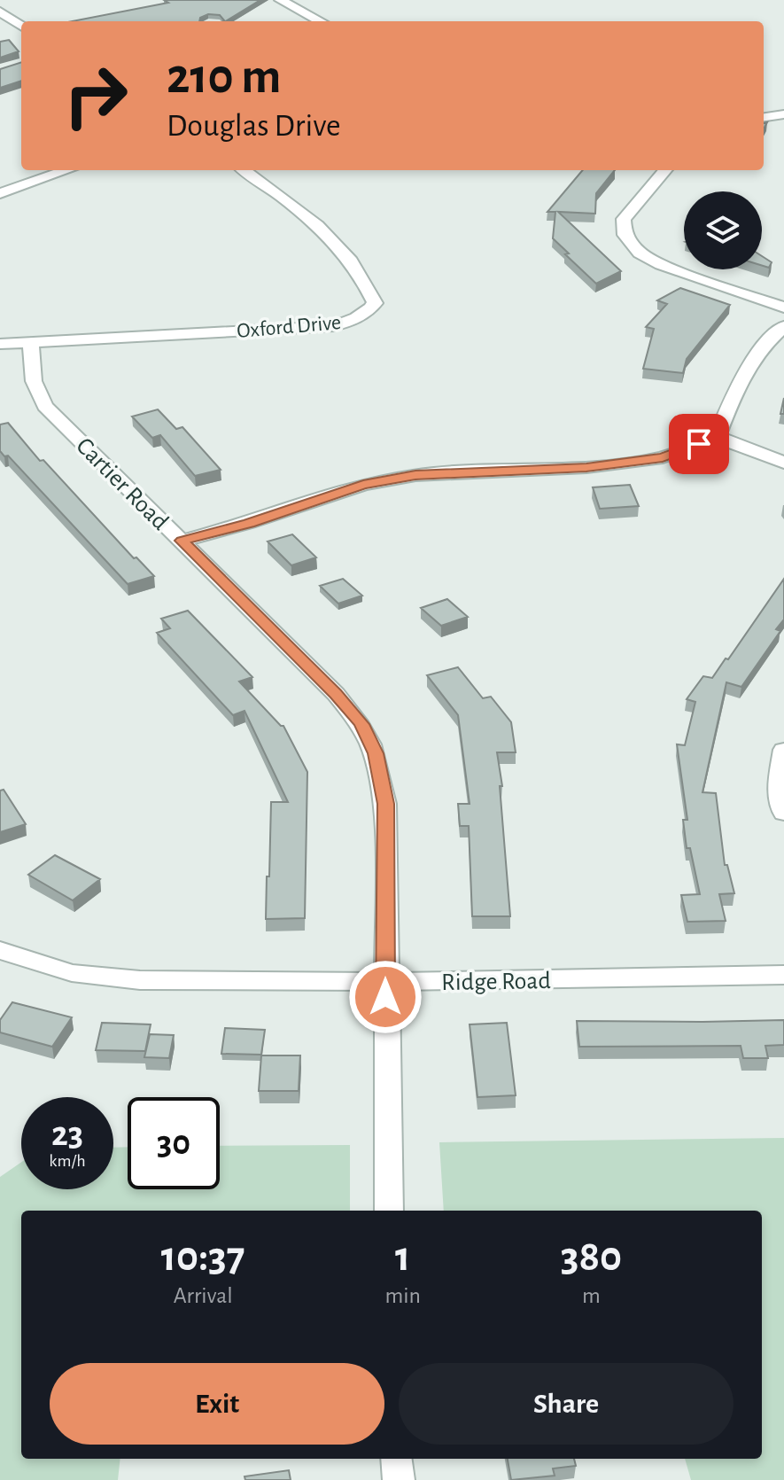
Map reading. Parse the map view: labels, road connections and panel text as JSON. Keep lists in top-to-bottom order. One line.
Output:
{"streets":{"street":["Oxford Drive","Cartier Road","Ridge Road"]},"crossings":[["Oxford Drive","Cartier Road"],["Cartier Road","Ridge Road"]],"page":{"turn":["210 m","Douglas Drive"],"speed":"23 km/h","limit":"30","eta":["10:37","Arrival","1","min","380","m"],"buttons":["Exit","Share"]}}
